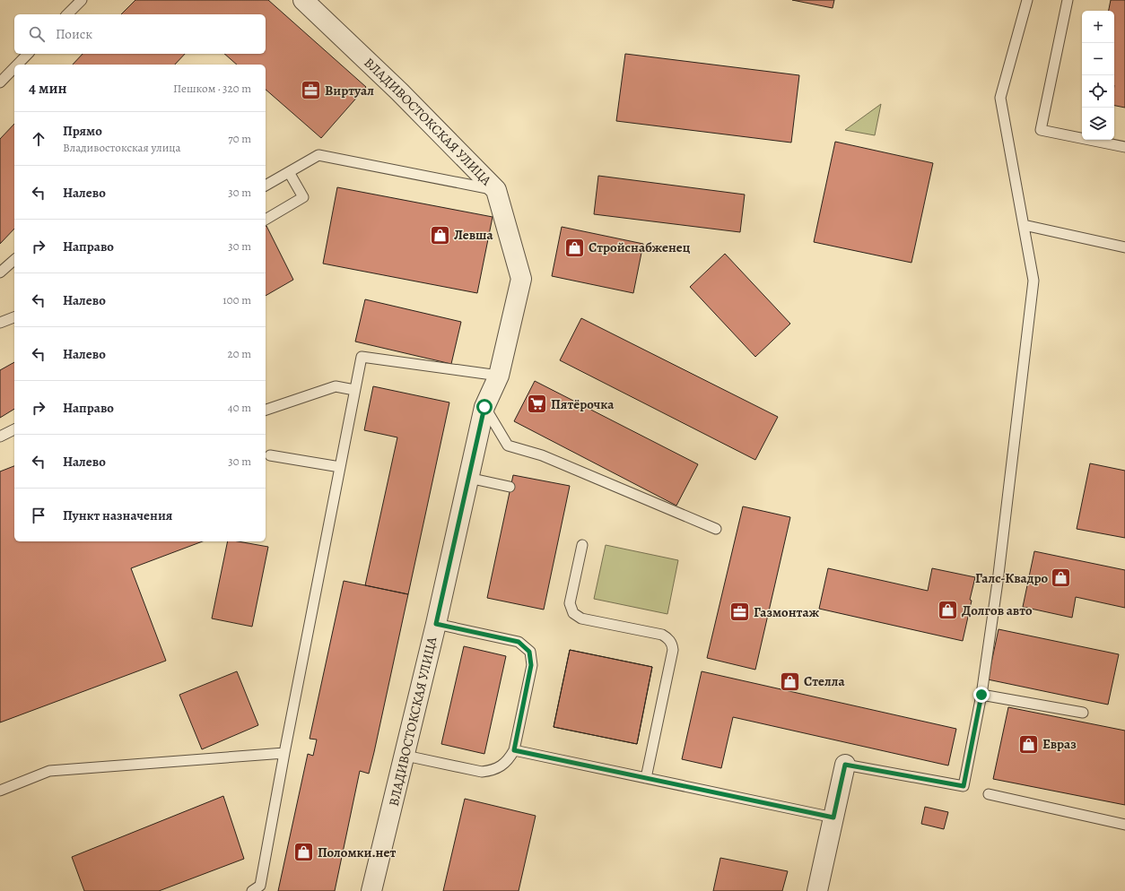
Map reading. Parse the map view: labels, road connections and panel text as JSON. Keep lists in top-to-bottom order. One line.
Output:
{"streets":{"street":["ВЛАДИВОСТОКСКАЯ УЛИЦА"]},"places":{"office":["Виртуал","Газмонтаж"],"shop":["Левша","Стройснабженец","Галс-Квадро","Долгов авто","Стелла","Евраз","Поломки.нет"],"supermarket":["Пятёрочка"]},"page":{"map_buttons":["+","−"],"search":"Поиск","heading":["4 мин","Пешком · 320 m"],"list":[["Прямо","Владивостокская улица","70 m"],["Налево","30 m"],["Направо","30 m"],["Налево","100 m"],["Налево","20 m"],["Направо","40 m"],["Налево","30 m"],"Пункт назначения"]}}
